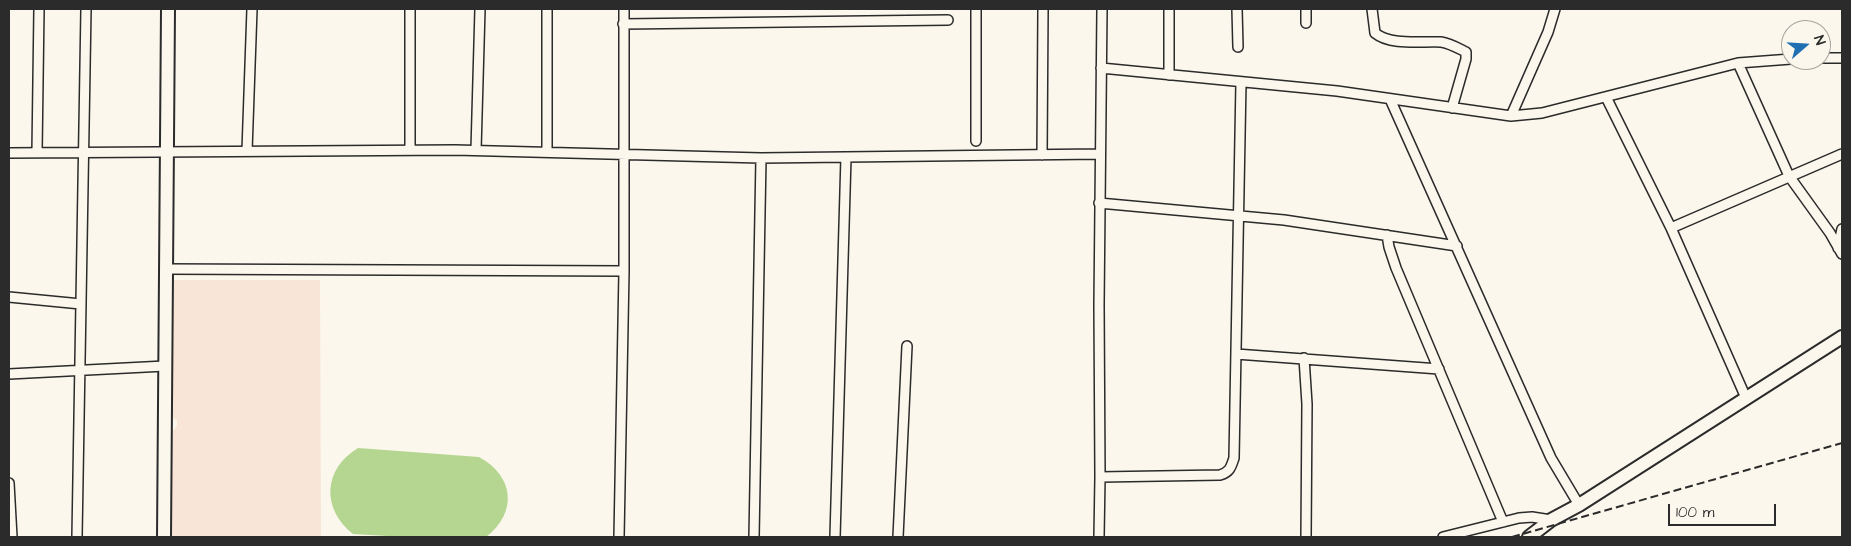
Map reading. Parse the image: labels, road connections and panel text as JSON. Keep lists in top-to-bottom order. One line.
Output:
{"scale_bar":"100 m","north":"right"}
